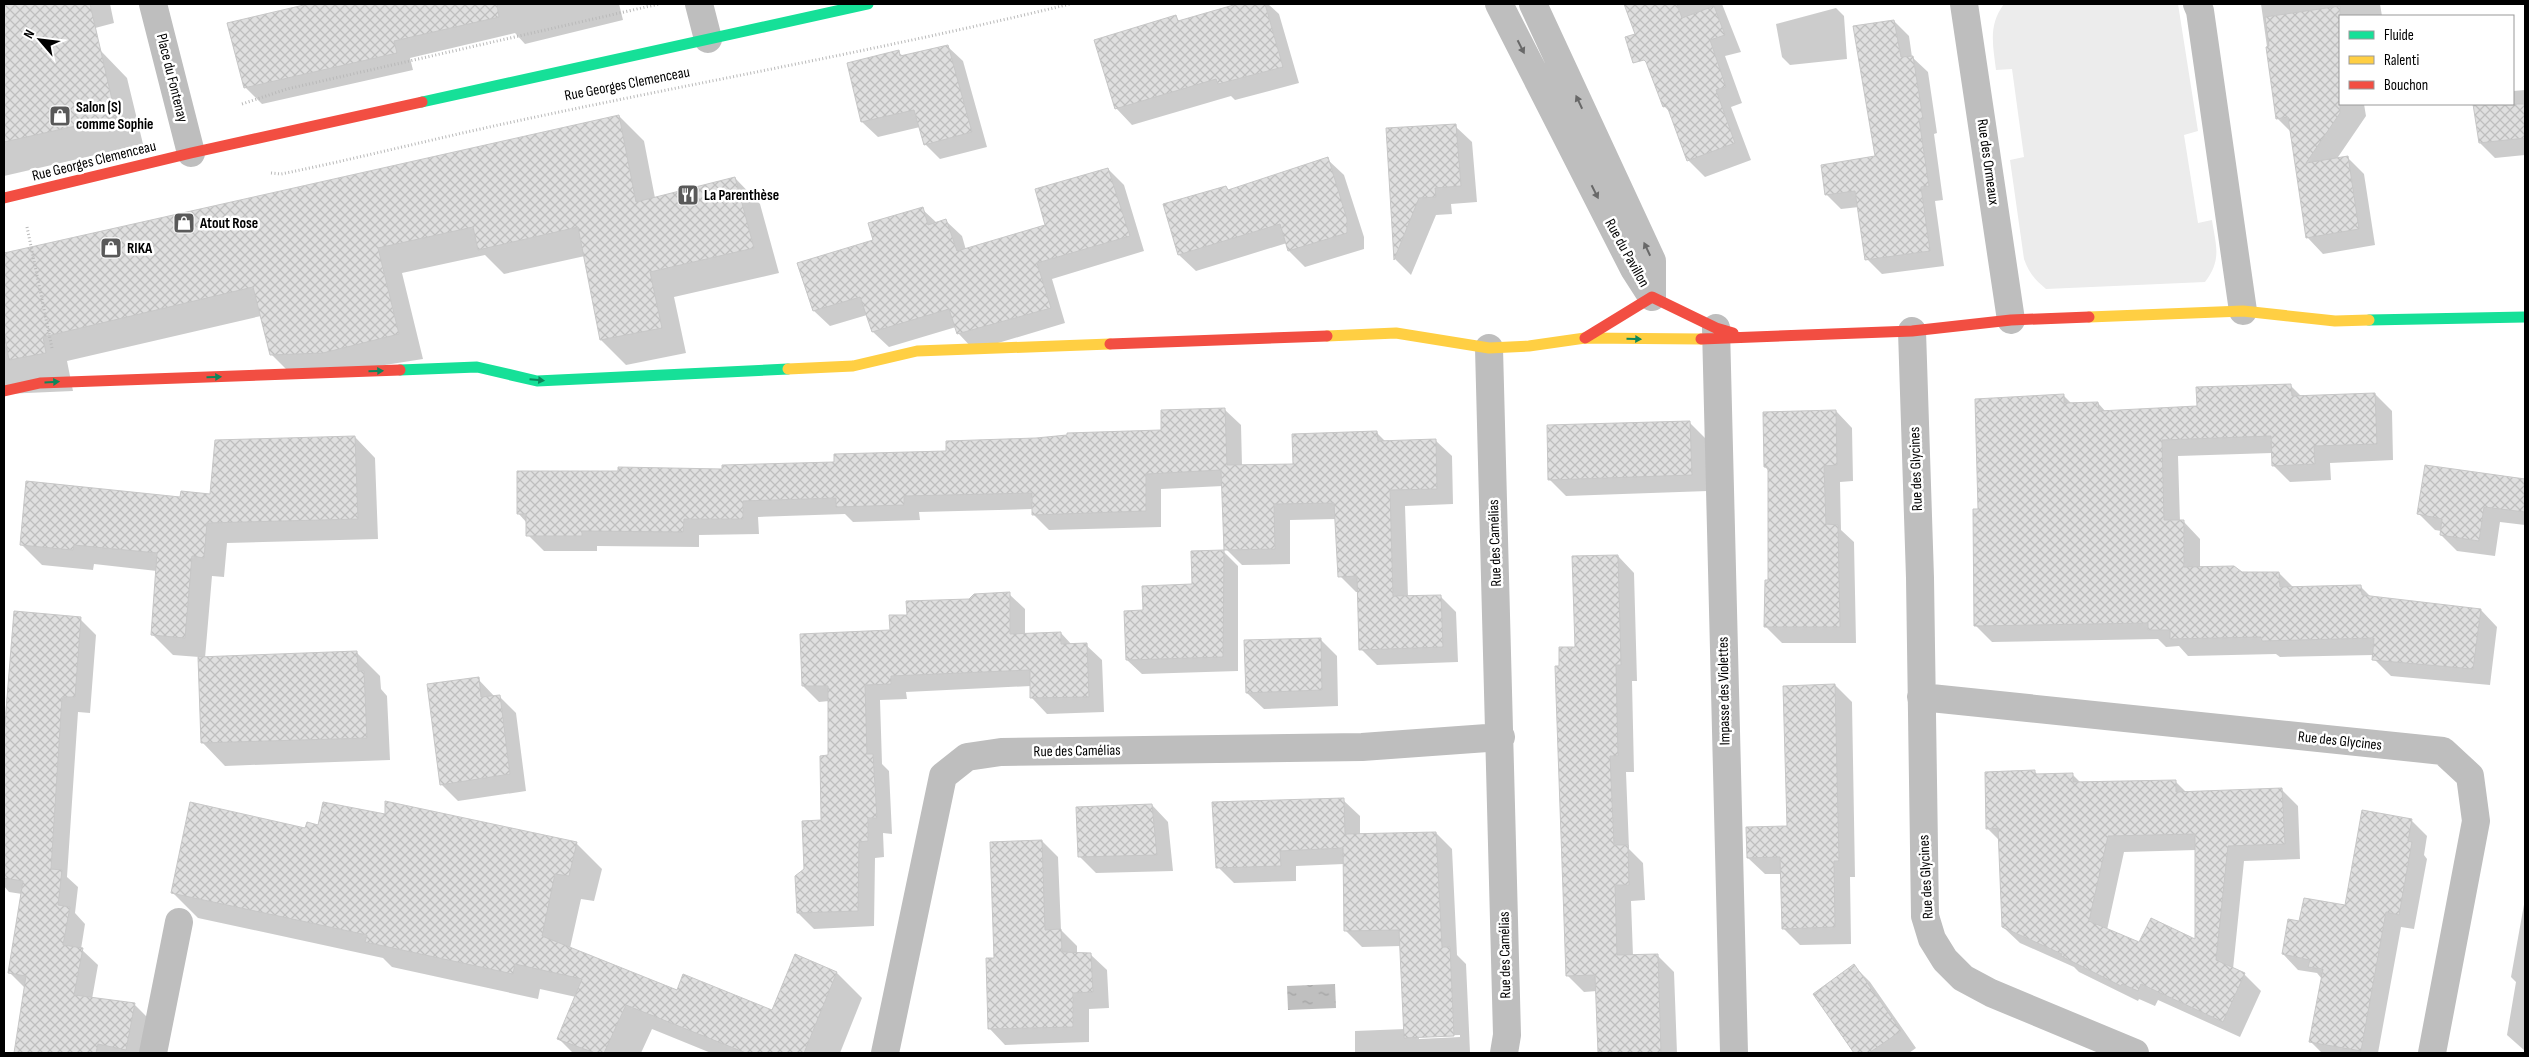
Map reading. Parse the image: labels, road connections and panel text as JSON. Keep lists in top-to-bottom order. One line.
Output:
{"streets":{"main road":["Rue Georges Clemenceau"],"street":["Place du Fontenay","Rue des Ormeaux","Rue du Pavillon","Rue des Glycines","Rue des Camélias","Impasse des Violettes"]},"crossings":[["Place du Fontenay","Rue Georges Clemenceau"]],"places":{"shop":["Salon (S) comme Sophie","Atout Rose","RIKA"],"restaurant":["La Parenthèse"]},"legend":["Fluide","Ralenti","Bouchon"],"north":"top left"}
